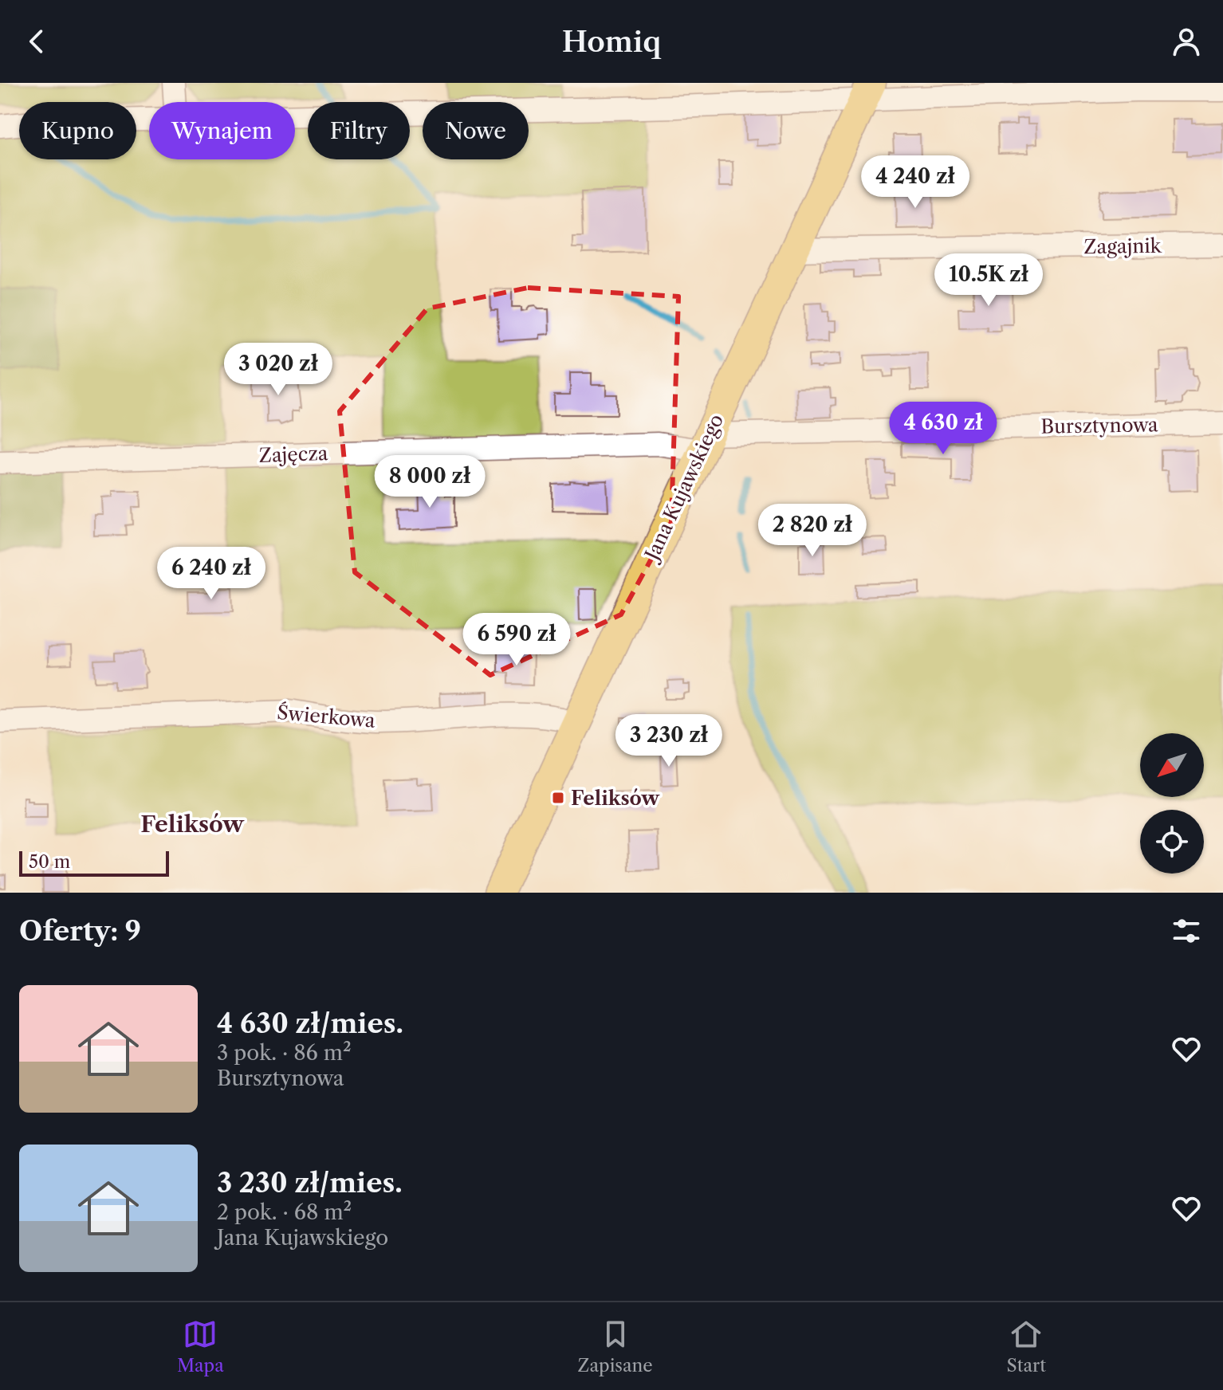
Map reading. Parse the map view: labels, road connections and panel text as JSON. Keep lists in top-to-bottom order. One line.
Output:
{"streets":{"main road":["Jana Kujawskiego"],"street":["Zagajnik","Bursztynowa","Zajęcza","Świerkowa"]},"crossings":[["Zagajnik","Jana Kujawskiego"],["Bursztynowa","Zajęcza"],["Bursztynowa","Jana Kujawskiego"],["Zajęcza","Jana Kujawskiego"],["Jana Kujawskiego","Świerkowa"]],"districts":["Feliksów"],"places":{"transit":["Feliksów"]},"scale_bar":"50 m","north":"bottom left","page":{"header":"Homiq","chip":["Kupno","Wynajem","Filtry","Nowe"],"price":["4 240 zł","10.5K zł","3 020 zł","4 630 zł","8 000 zł","2 820 zł","6 240 zł","6 590 zł","3 230 zł"],"scale":"50 m","heading":"Oferty: 9","list":[{"name":"4 630 zł/mies.","note":"3 pok. · 86 m² · Bursztynowa"},{"name":"3 230 zł/mies.","note":"2 pok. · 68 m² · Jana Kujawskiego"}],"tabs":["Mapa","Zapisane","Start"]}}
